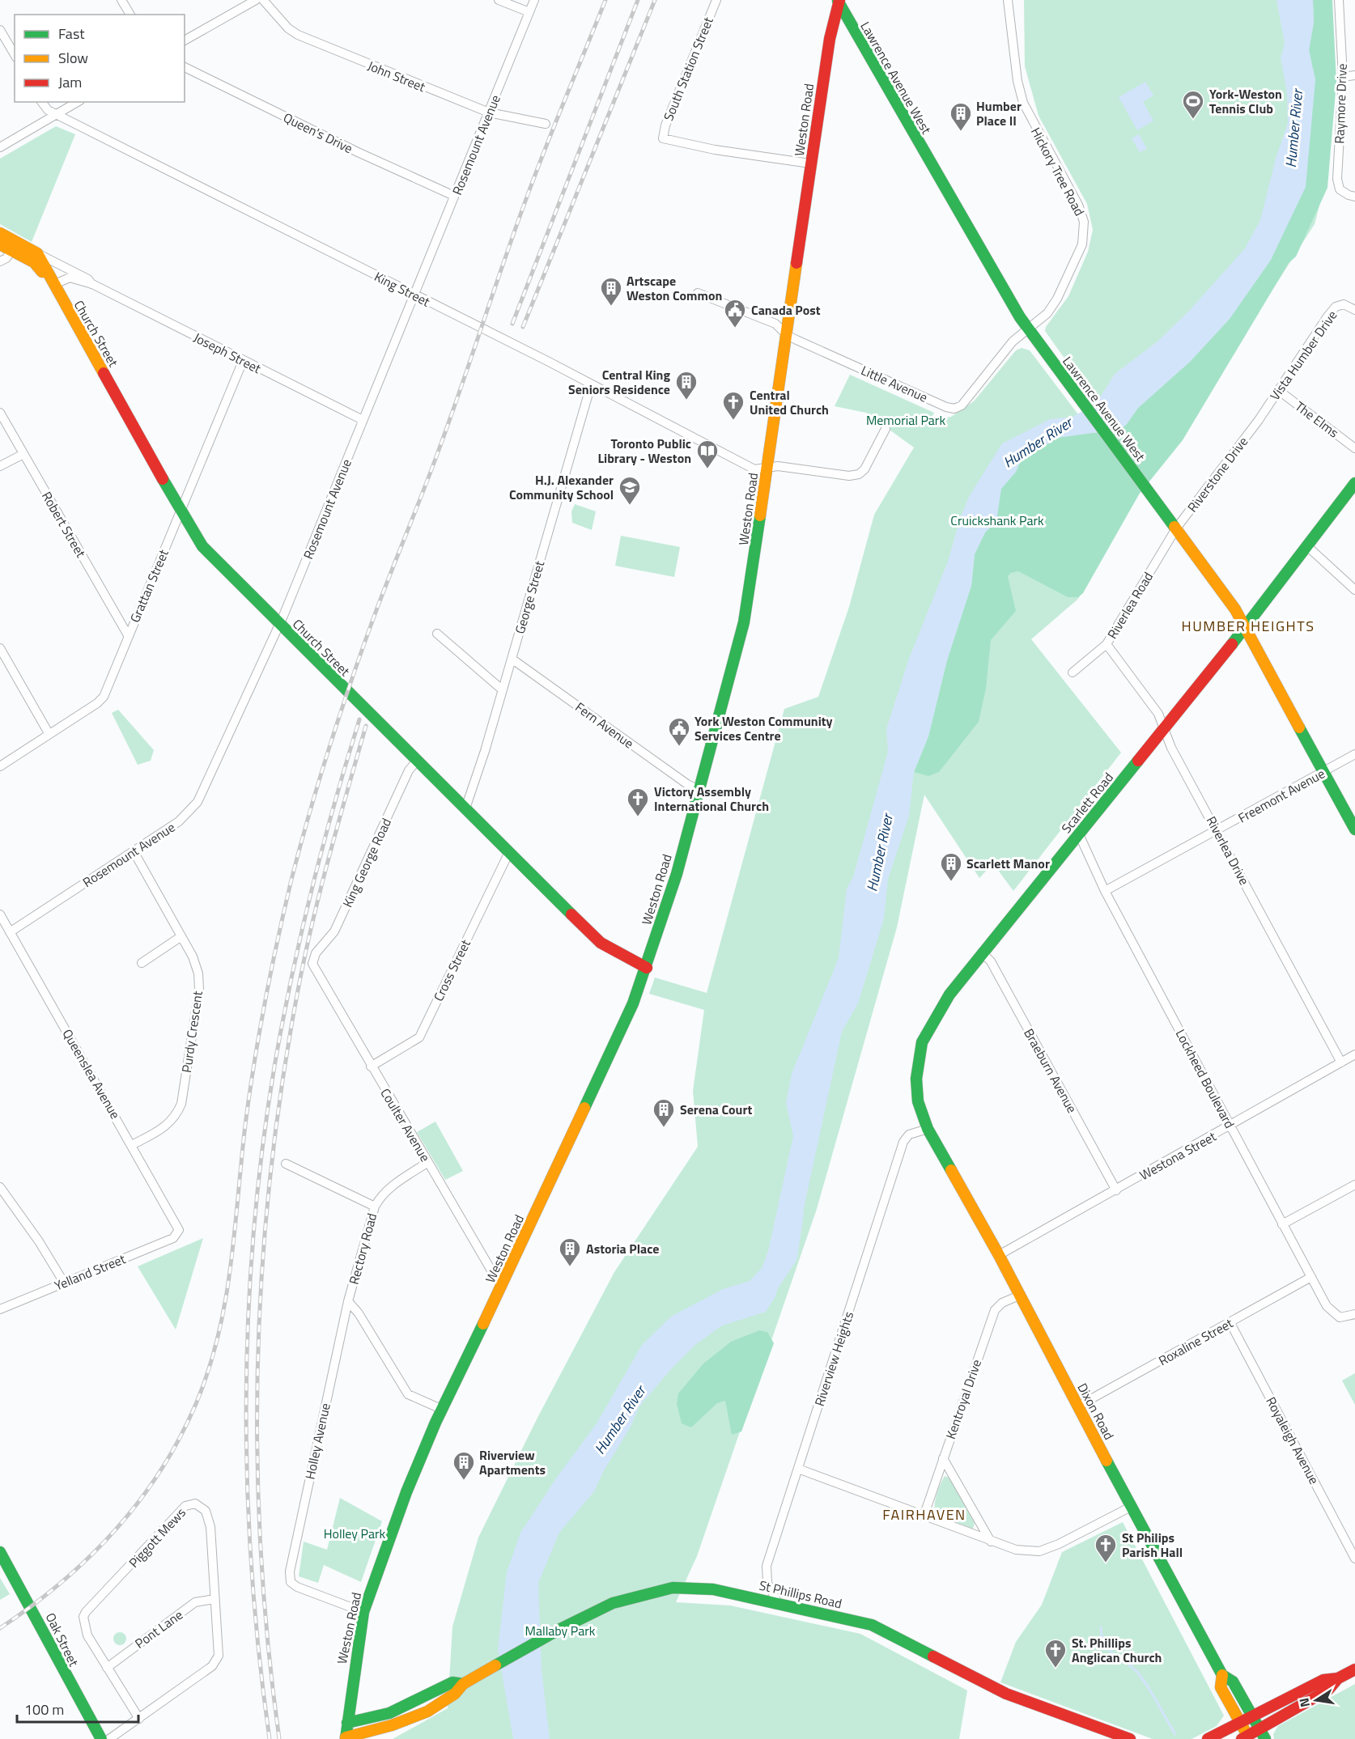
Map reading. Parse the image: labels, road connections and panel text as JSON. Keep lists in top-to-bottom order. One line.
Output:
{"streets":{"main road":["Lawrence Avenue West","Weston Road","Church Street","Scarlett Road","Dixon Road","St Phillips Road","Oak Street"],"street":["South Station Street","John Street","Raymore Drive","Queen's Drive","Rosemount Avenue","Hickory Tree Road","King Street","Joseph Street","Vista Humber Drive","Little Avenue","The Elms","Riverstone Drive","Robert Street","Grattan Street","George Street","Riverlea Road","Fern Avenue","Freemont Avenue","Riverlea Drive","King George Road","Cross Street","Purdy Crescent","Braeburn Avenue","Queenslea Avenue","Lockheed Boulevard","Coulter Avenue","Westona Street","Rectory Road","Yelland Street","Roxaline Street","Riverview Heights","Kentroyal Drive","Royaleigh Avenue","Holley Avenue","Piggott Mews","Pont Lane"]},"crossings":[["South Station Street","Weston Road"],["John Street","Rosemount Avenue"],["Lawrence Avenue West","Weston Road"],["Lawrence Avenue West","Hickory Tree Road"],["Lawrence Avenue West","Little Avenue"],["Lawrence Avenue West","Riverstone Drive"],["Lawrence Avenue West","Riverlea Road"],["Lawrence Avenue West","Freemont Avenue"],["Lawrence Avenue West","Scarlett Road"],["Weston Road","King Street"],["Weston Road","Church Street"],["Weston Road","Little Avenue"],["Weston Road","Fern Avenue"],["Weston Road","Coulter Avenue"],["Weston Road","Rectory Road"],["Weston Road","Holley Avenue"],["Weston Road","St Phillips Road"],["Queen's Drive","Rosemount Avenue"],["Rosemount Avenue","King Street"],["Rosemount Avenue","Church Street"],["Rosemount Avenue","Joseph Street"],["Rosemount Avenue","Purdy Crescent"],["Rosemount Avenue","Queenslea Avenue"],["Hickory Tree Road","Little Avenue"],["King Street","George Street"],["Church Street","Joseph Street"],["Church Street","Grattan Street"],["Church Street","George Street"],["Church Street","King George Road"],["Church Street","Cross Street"],["Joseph Street","Grattan Street"],["Vista Humber Drive","The Elms"],["Vista Humber Drive","Riverstone Drive"],["Riverstone Drive","Riverlea Road"],["Robert Street","Grattan Street"],["George Street","Fern Avenue"],["Riverlea Road","Riverlea Drive"],["Freemont Avenue","Riverlea Drive"],["Freemont Avenue","Lockheed Boulevard"],["Scarlett Road","Riverlea Drive"],["Scarlett Road","Braeburn Avenue"],["Scarlett Road","Lockheed Boulevard"],["Scarlett Road","Riverview Heights"],["Scarlett Road","Dixon Road"],["Riverlea Drive","Westona Street"],["King George Road","Coulter Avenue"],["Cross Street","Coulter Avenue"],["Purdy Crescent","Queenslea Avenue"],["Braeburn Avenue","Westona Street"],["Queenslea Avenue","Yelland Street"],["Lockheed Boulevard","Westona Street"],["Lockheed Boulevard","Roxaline Street"],["Coulter Avenue","Rectory Road"],["Westona Street","Dixon Road"],["Rectory Road","Holley Avenue"],["Roxaline Street","Dixon Road"],["Roxaline Street","Royaleigh Avenue"],["Riverview Heights","St Phillips Road"],["Kentroyal Drive","Dixon Road"],["Piggott Mews","Pont Lane"]],"districts":["HUMBER HEIGHTS","FAIRHAVEN"],"water":["Humber River"],"parks":["Memorial Park","Cruickshank Park","Holley Park","Mallaby Park"],"places":{"sports":["York-Weston Tennis Club"],"building":["Humber Place II","Artscape Weston Common","Central King Seniors Residence","Scarlett Manor","Serena Court","Astoria Place","Riverview Apartments"],"public building":["Canada Post","York Weston Community Services Centre"],"church":["Central United Church","Victory Assembly International Church","St Philips Parish Hall","St. Phillips Anglican Church"],"library":["Toronto Public Library - Weston"],"school or university":["H.J. Alexander Community School"]},"legend":["Fast","Slow","Jam"],"scale_bar":"100 m","north":"left"}
